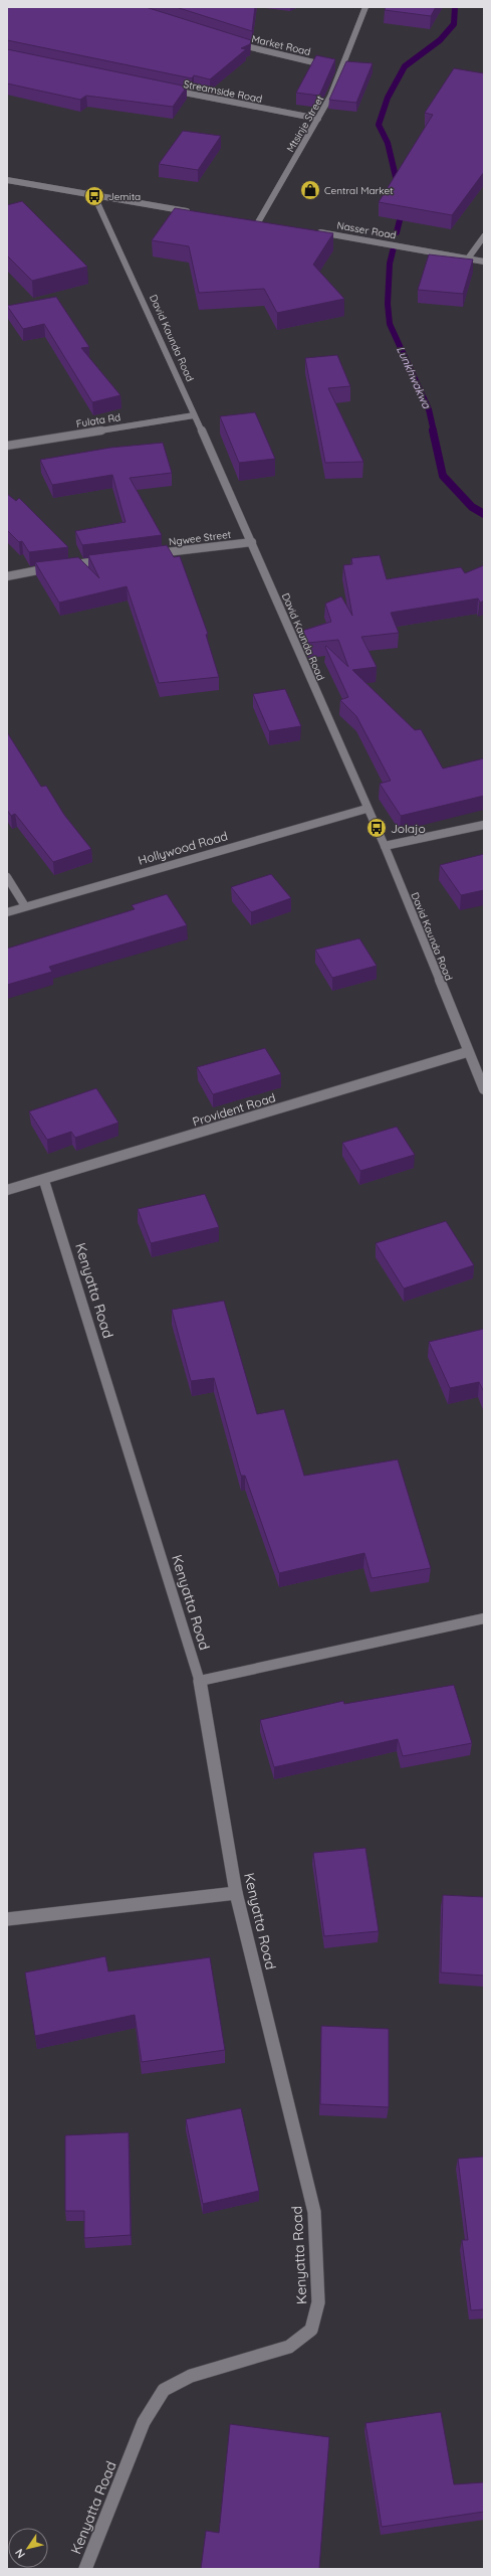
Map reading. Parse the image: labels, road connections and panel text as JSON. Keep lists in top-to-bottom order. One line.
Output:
{"streets":{"street":["Market Road","Streamside Road","Mtsinje Street","Nasser Road","David Kaunda Road","Fulata Rd","Ngwee Street","Hollywood Road","Provident Road","Kenyatta Road"]},"crossings":[["Market Road","Mtsinje Street"],["Streamside Road","Mtsinje Street"],["David Kaunda Road","Fulata Rd"],["David Kaunda Road","Ngwee Street"],["David Kaunda Road","Hollywood Road"],["David Kaunda Road","Provident Road"],["Provident Road","Kenyatta Road"]],"water":["Lunkhwakwa"],"places":{"shop":["Central Market"],"bus stop":["Jemita","Jolajo"]},"north":"bottom left"}
